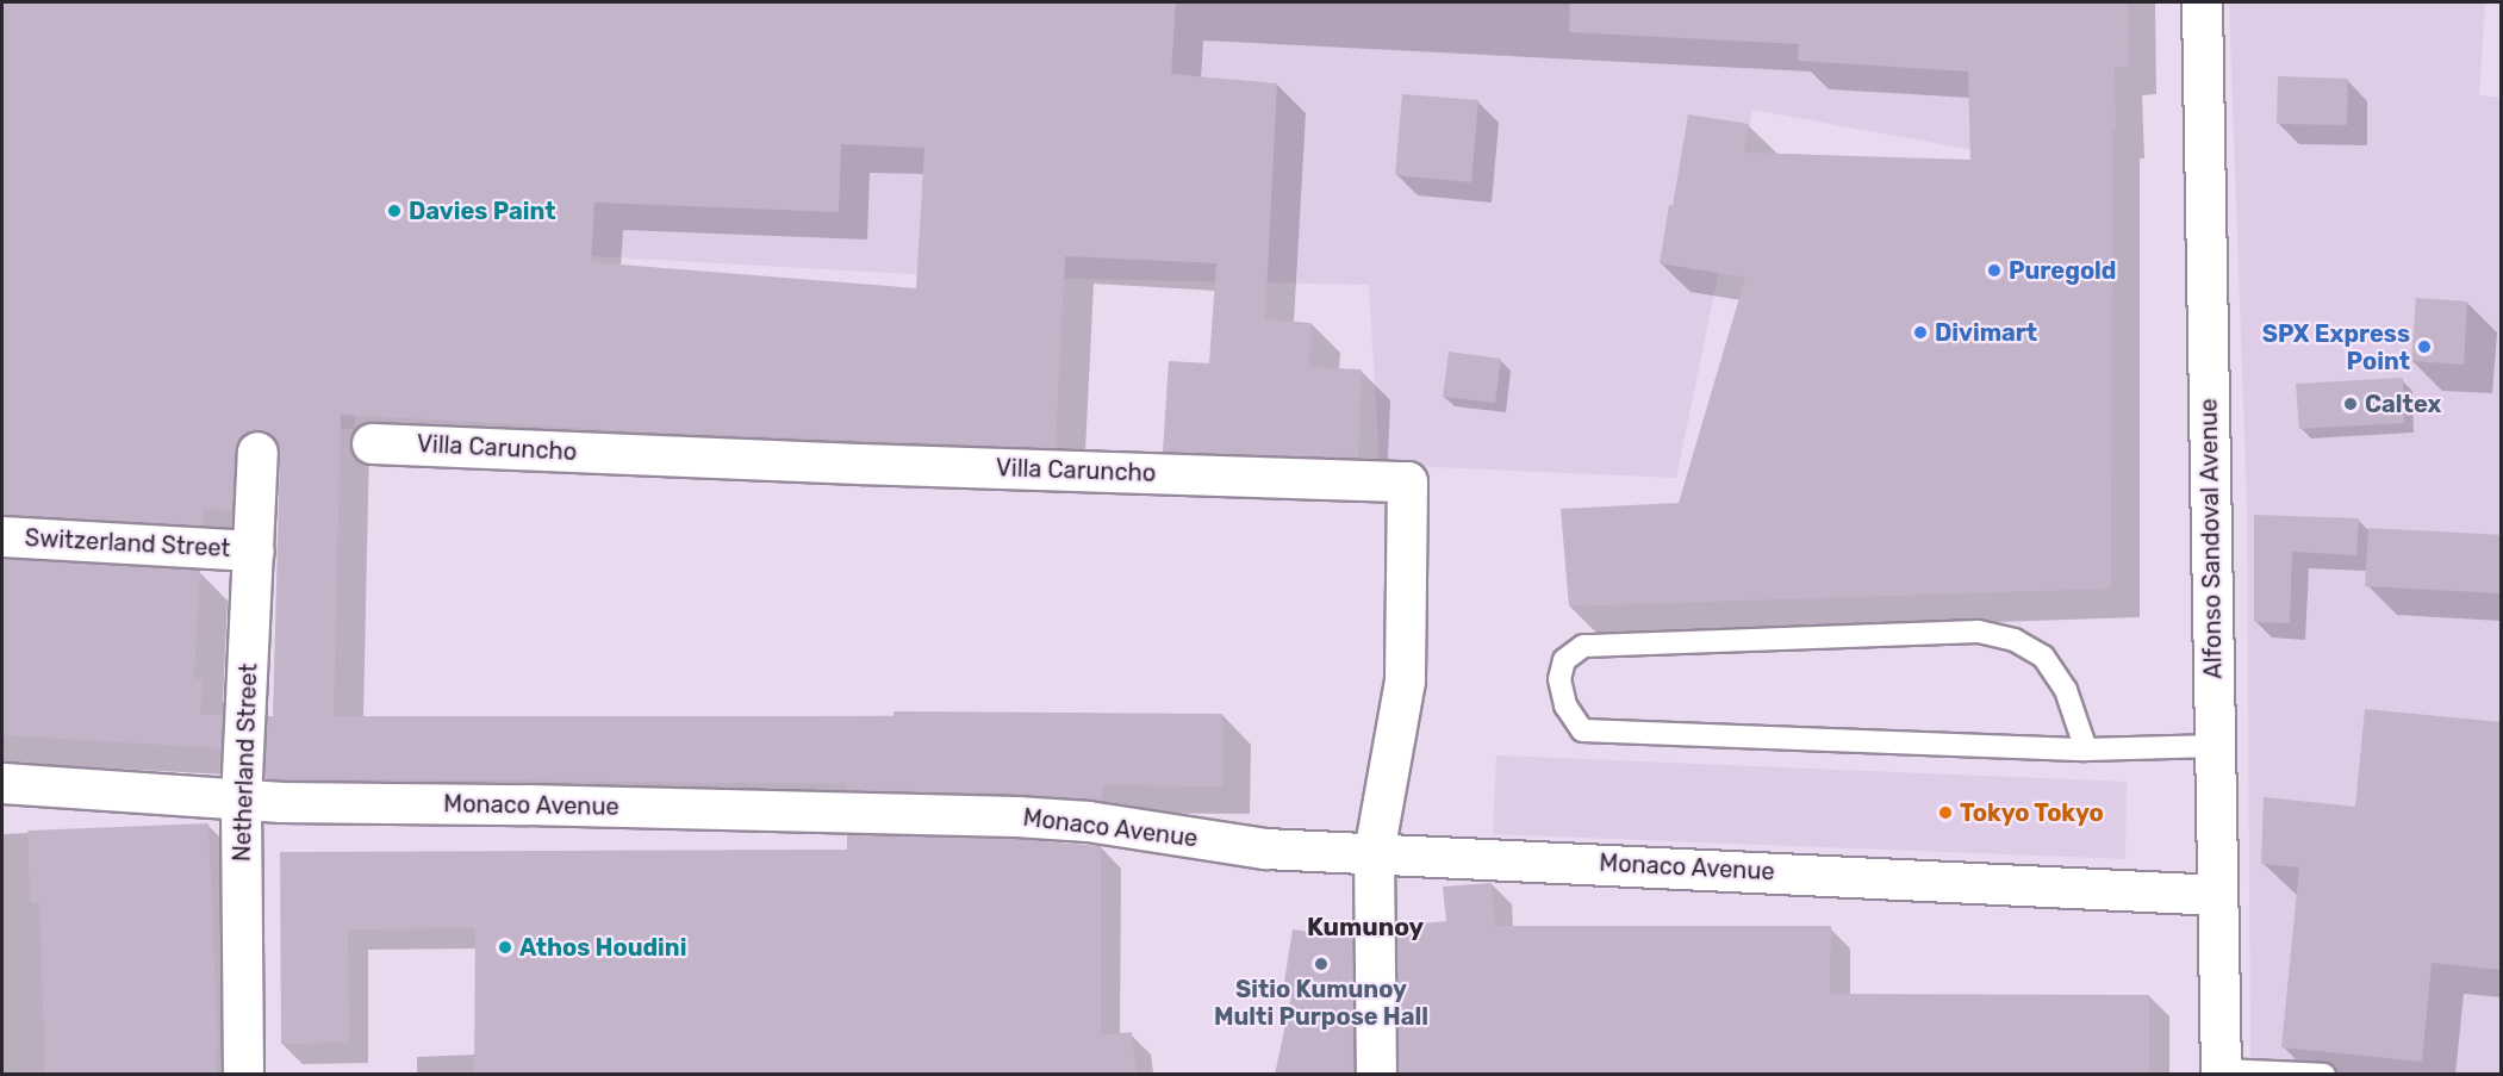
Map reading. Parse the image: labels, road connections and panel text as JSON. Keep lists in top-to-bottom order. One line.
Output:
{"streets":{"street":["Villa Caruncho","Alfonso Sandoval Avenue","Switzerland Street","Netherland Street","Monaco Avenue"]},"crossings":[["Villa Caruncho","Monaco Avenue"],["Alfonso Sandoval Avenue","Monaco Avenue"],["Switzerland Street","Netherland Street"],["Netherland Street","Monaco Avenue"]],"districts":["Kumunoy"],"places":["Davies Paint","Puregold","Divimart","SPX Express Point","Caltex","Tokyo Tokyo","Athos Houdini","Sitio Kumunoy Multi Purpose Hall"]}
